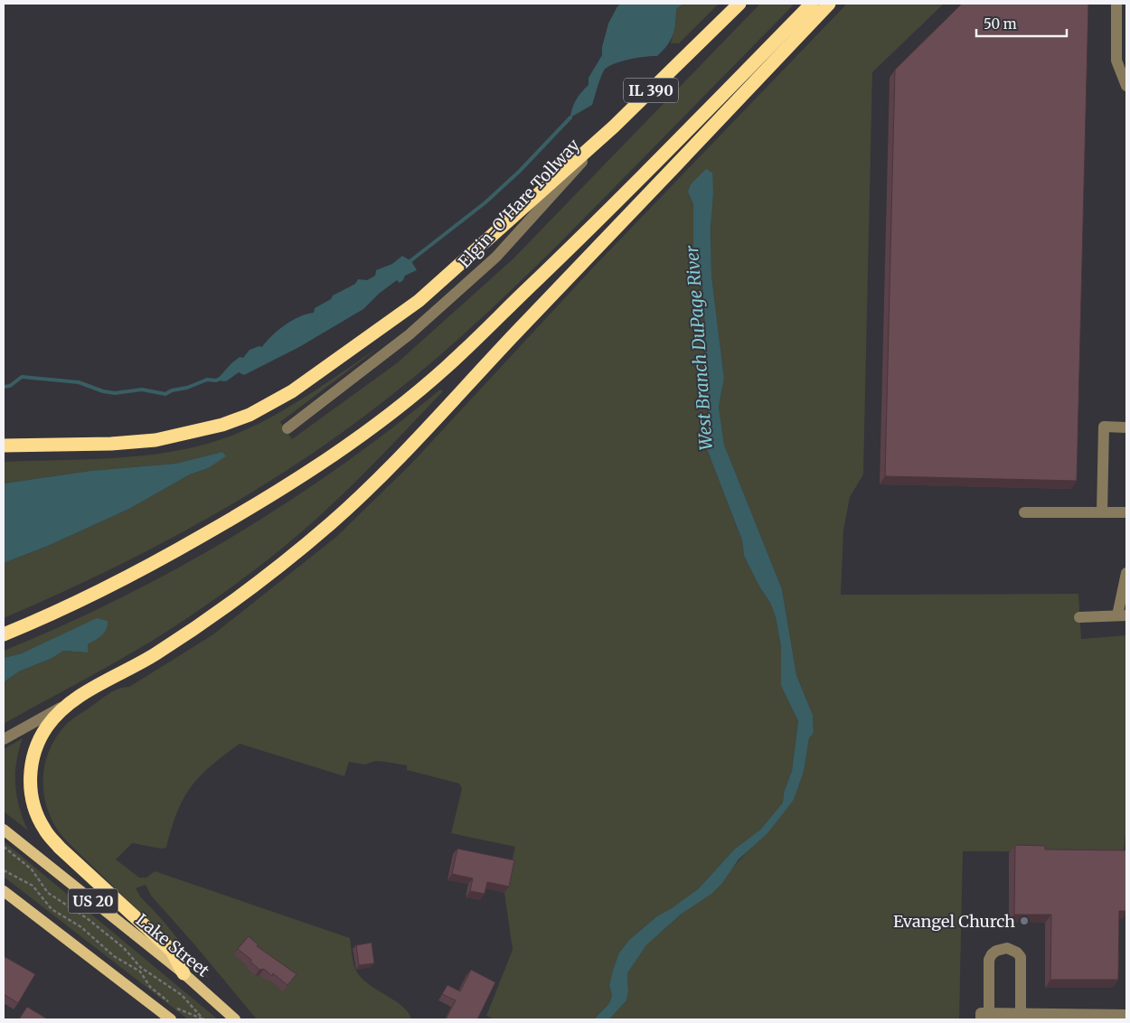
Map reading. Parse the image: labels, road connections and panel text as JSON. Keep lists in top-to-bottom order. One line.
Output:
{"streets":{"highway":["IL 390","Elgin-O'Hare Tollway"],"main road":["US 20","Lake Street"]},"water":["West Branch DuPage River"],"places":["Evangel Church"],"scale_bar":"50 m"}
